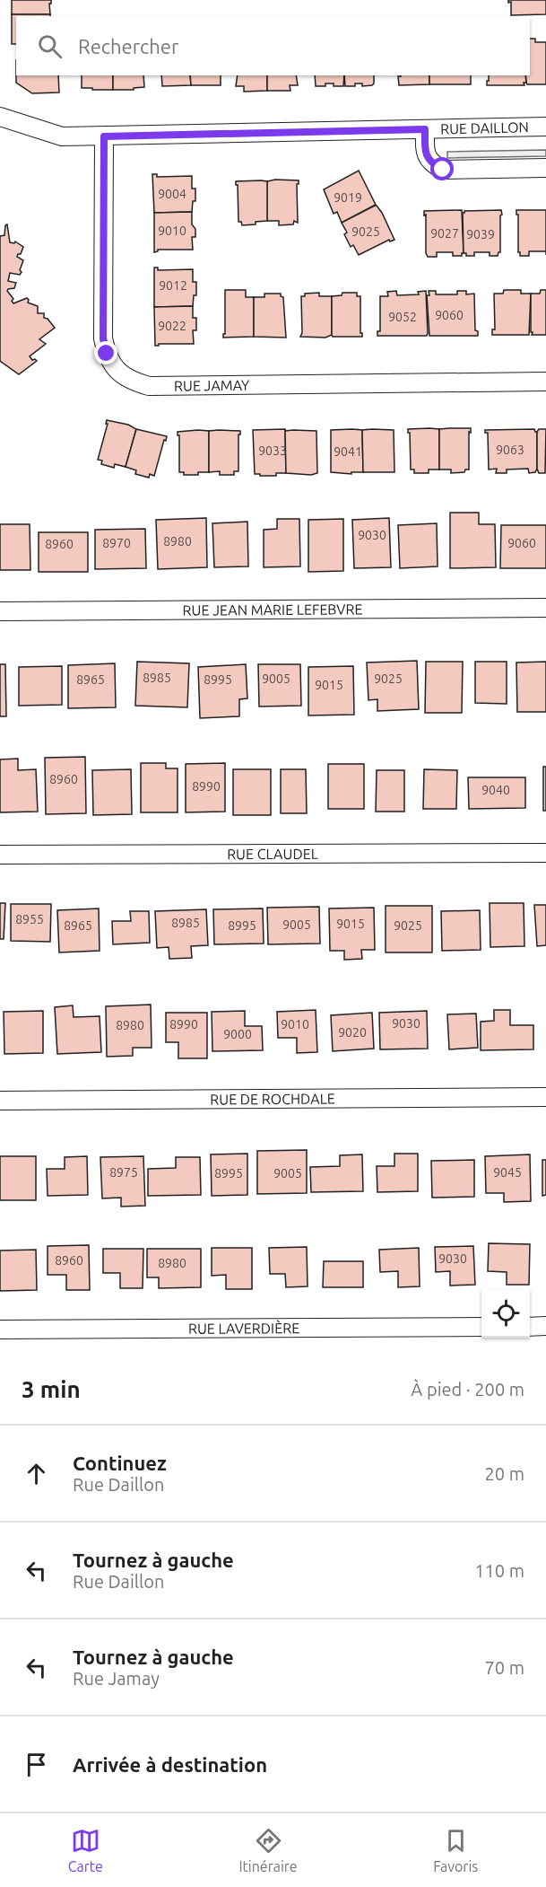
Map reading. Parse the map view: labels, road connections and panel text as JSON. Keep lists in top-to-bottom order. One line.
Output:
{"streets":{"street":["RUE DAILLON","RUE JAMAY","RUE JEAN MARIE LEFEBVRE","RUE CLAUDEL","RUE DE ROCHDALE","RUE LAVERDIÈRE"]},"crossings":[["RUE DAILLON","RUE JAMAY"]],"house_numbers":["9004","9019","9010","9025","9027","9039","9012","9060","9052","9022","9063","9033","9041","9030","8980","8970","9060","8960","8985","9005","9025","8965","8995","9015","8960","8990","9040","8955","8985","9015","9005","8965","8995","9025","9030","8990","9010","8980","9020","9000","8975","9045","8995","9005","9030","8960","8980"],"page":{"search":"Rechercher","heading":["3 min","À pied · 200 m"],"list":[["Continuez","Rue Daillon","20 m"],["Tournez à gauche","Rue Daillon","110 m"],["Tournez à gauche","Rue Jamay","70 m"],"Arrivée à destination"],"nav":["Carte","Itinéraire","Favoris"]}}
